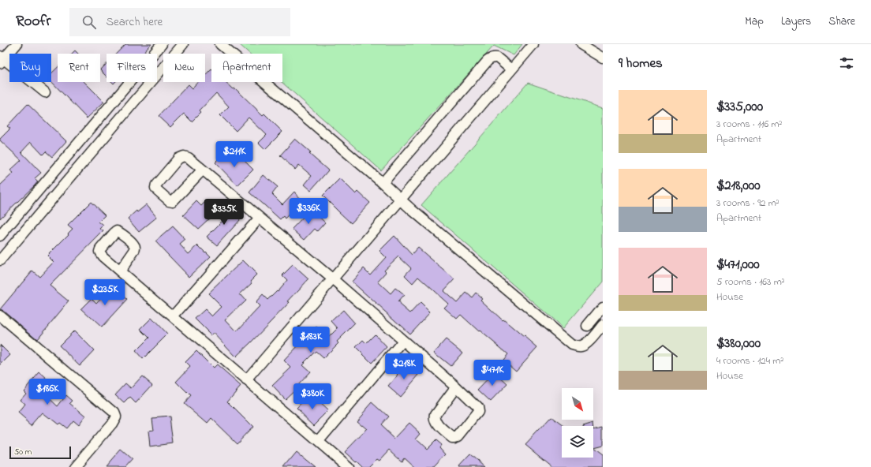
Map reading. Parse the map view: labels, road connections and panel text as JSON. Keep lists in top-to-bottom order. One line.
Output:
{"scale_bar":"50 m","north":"bottom right","page":{"header":"Roofr","search":"Search here","nav":["Map","Layers","Share"],"heading":"9 homes","chip":["Buy","Rent","Filters","New","Apartment"],"list":[{"name":"$335,000","note":"3 rooms · 116 m² · Apartment"},{"name":"$218,000","note":"3 rooms · 92 m² · Apartment"},{"name":"$471,000","note":"5 rooms · 163 m² · House"},{"name":"$380,000","note":"4 rooms · 124 m² · House"}],"price":["$211K","$336K","$335K","$235K","$183K","$218K","$471K","$186K","$380K"],"scale":"50 m"}}
